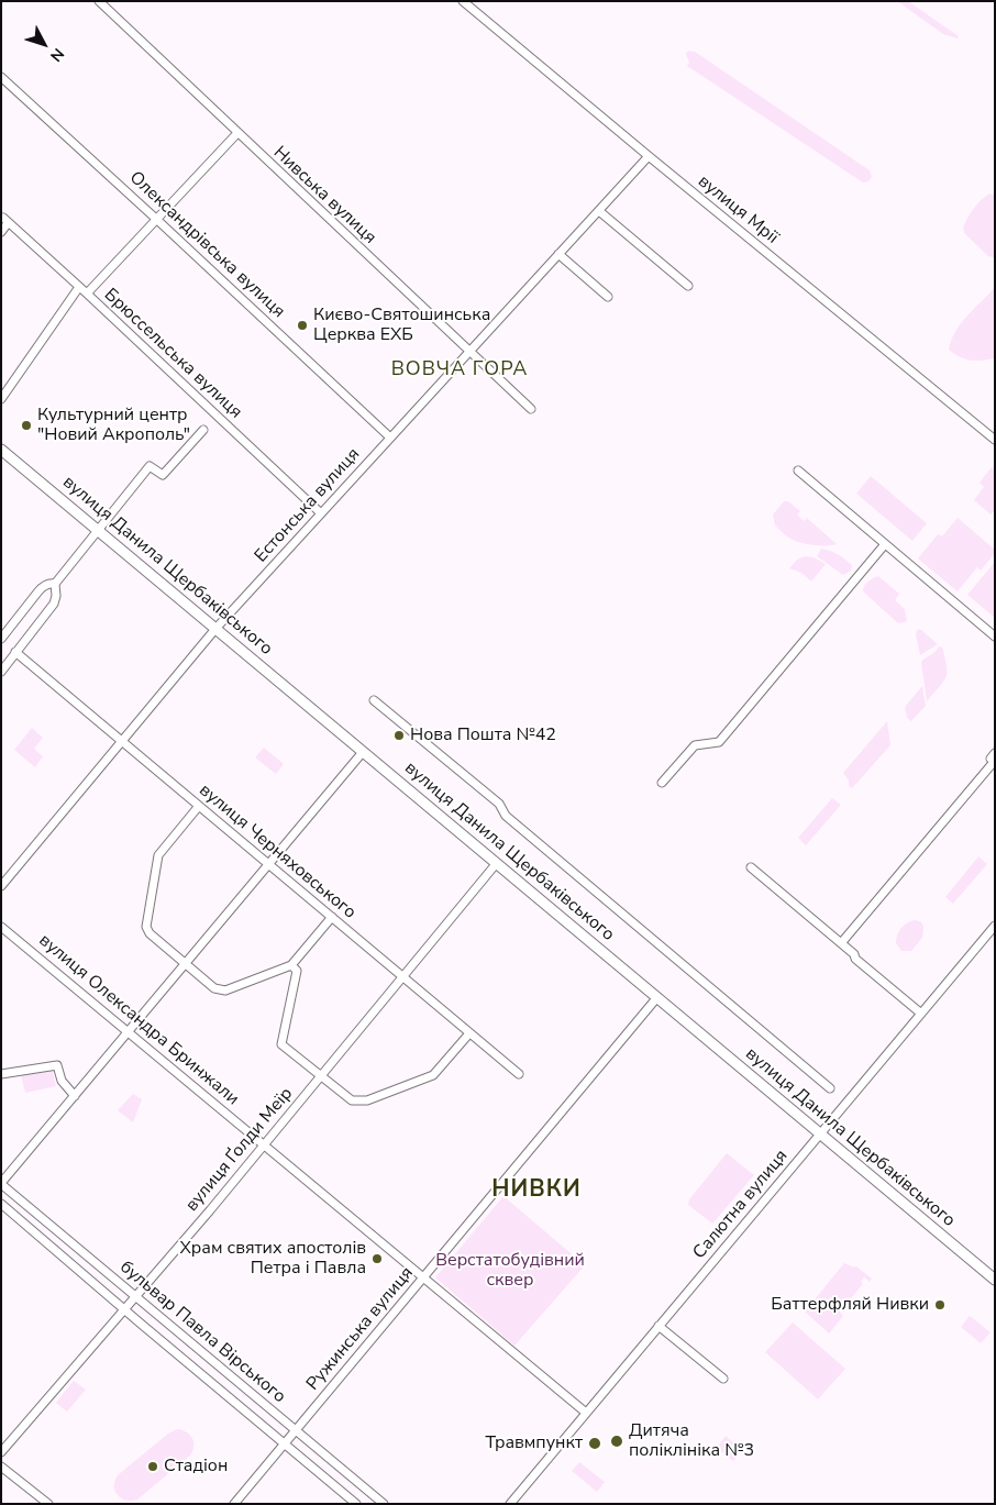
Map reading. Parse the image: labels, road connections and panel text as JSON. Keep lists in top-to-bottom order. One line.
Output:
{"streets":{"main road":["вулиця Данила Щербаківського"],"street":["Нивська вулиця","вулиця Мрії","Олександрівська вулиця","Брюссельська вулиця","Естонська вулиця","вулиця Черняховського","вулиця Олександра Бринжали","вулиця Ґолди Меїр","Салютна вулиця","Ружинська вулиця","бульвар Павла Вірського"]},"crossings":[["Нивська вулиця","Естонська вулиця"],["вулиця Мрії","Естонська вулиця"],["Олександрівська вулиця","Естонська вулиця"],["Брюссельська вулиця","Естонська вулиця"],["Естонська вулиця","вулиця Данила Щербаківського"],["Естонська вулиця","вулиця Черняховського"],["вулиця Данила Щербаківського","вулиця Ґолди Меїр"],["вулиця Данила Щербаківського","Салютна вулиця"],["вулиця Данила Щербаківського","Ружинська вулиця"],["вулиця Черняховського","вулиця Ґолди Меїр"],["вулиця Олександра Бринжали","вулиця Ґолди Меїр"],["вулиця Олександра Бринжали","Салютна вулиця"],["вулиця Олександра Бринжали","Ружинська вулиця"],["вулиця Ґолди Меїр","бульвар Павла Вірського"],["Ружинська вулиця","бульвар Павла Вірського"]],"districts":["ВОВЧА ГОРА","НИВКИ"],"parks":["Верстатобудівний сквер"],"places":["Києво-Святошинська Церква ЕХБ","Культурний центр \"Новий Акрополь\"","Нова Пошта №42","Храм святих апостолів Петра і Павла","Баттерфляй Нивки","Дитяча поліклініка №3","Травмпункт","Стадіон"],"north":"bottom right"}
